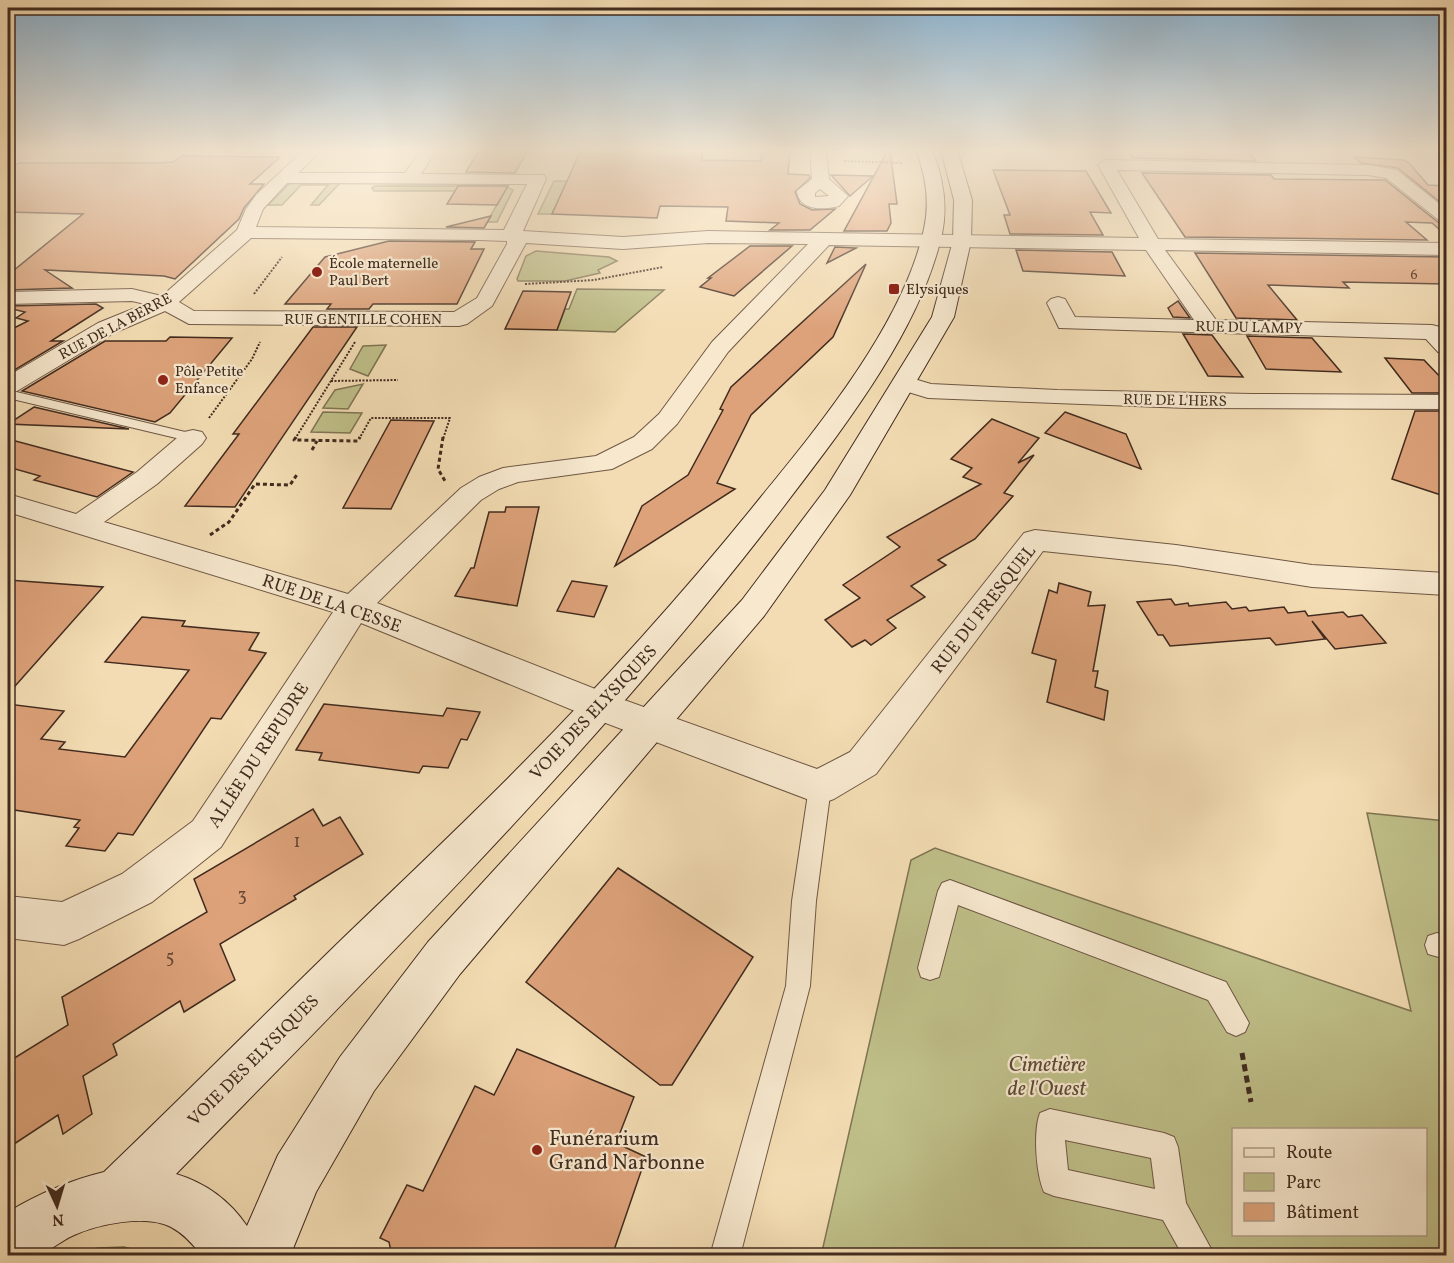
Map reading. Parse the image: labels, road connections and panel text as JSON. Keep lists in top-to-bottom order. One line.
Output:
{"streets":{"street":["RUE GENTILLE COHEN","RUE DE LA BERRE","RUE DU LAMPY","RUE DE L'HERS","RUE DE LA CESSE","RUE DU FRESQUEL","VOIE DES ELYSIQUES","ALLÉE DU REPUDRE"]},"crossings":[["RUE GENTILLE COHEN","RUE DE LA BERRE"],["RUE DE L'HERS","VOIE DES ELYSIQUES"],["RUE DE LA CESSE","VOIE DES ELYSIQUES"],["RUE DE LA CESSE","ALLÉE DU REPUDRE"]],"parks":["Cimetière de l'Ouest"],"places":{"other":["École maternelle Paul Bert","Pôle Petite Enfance","Funérarium Grand Narbonne"],"transit":["Elysiques"]},"house_numbers":["6","1","3","5"],"legend":["Route","Parc","Bâtiment"],"north":"bottom"}
